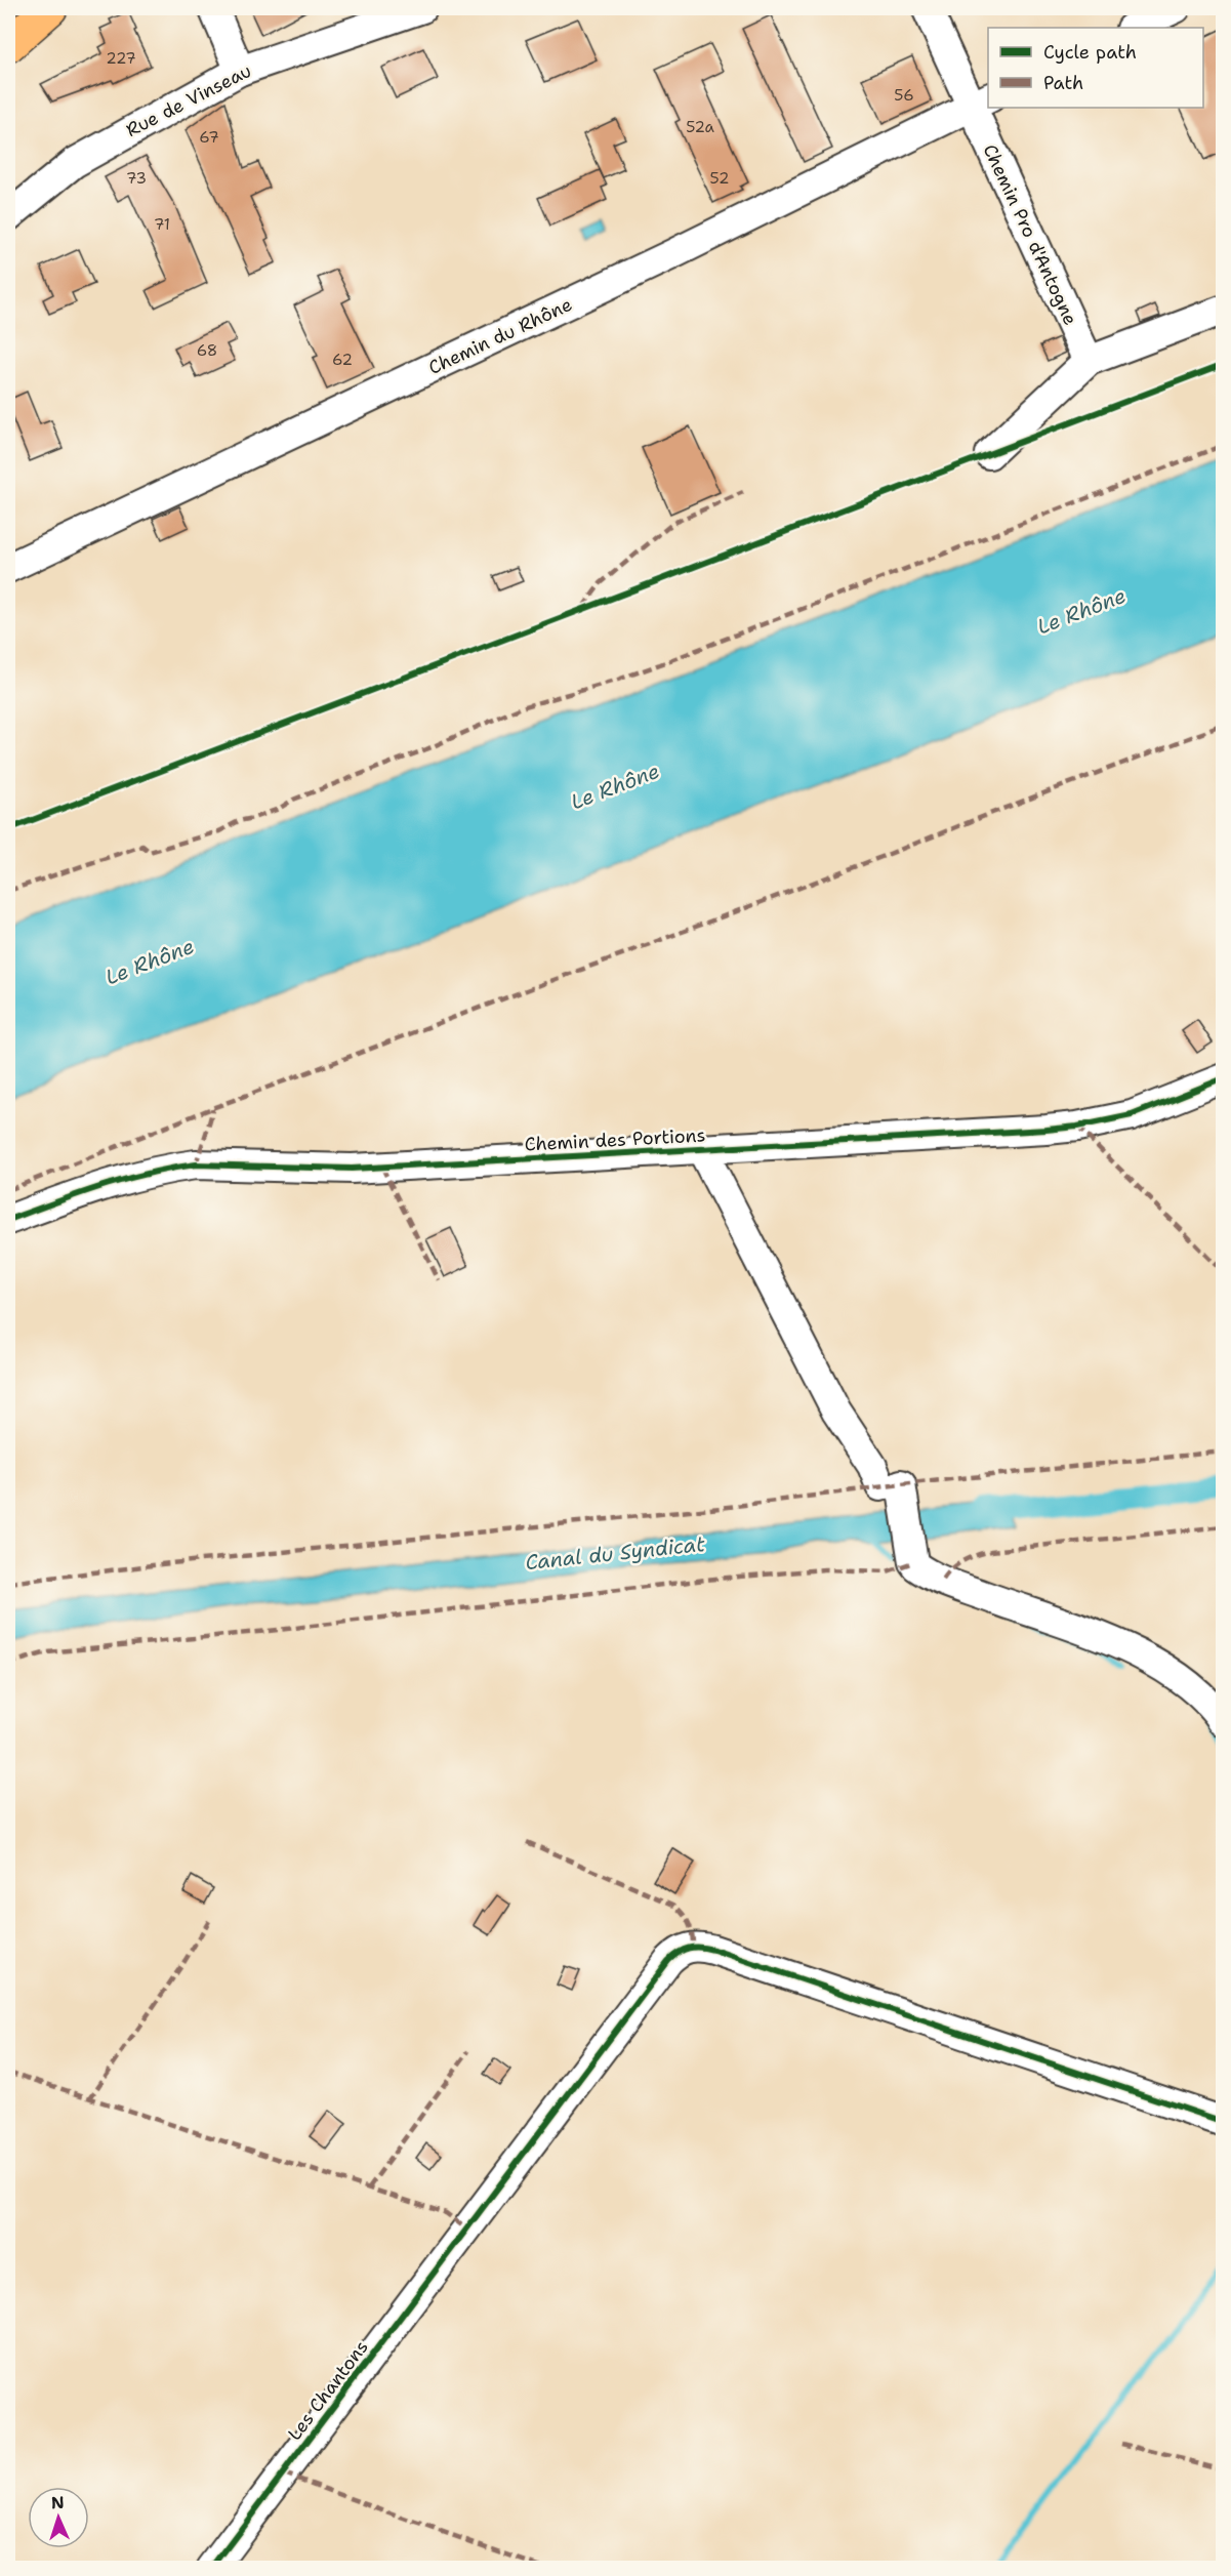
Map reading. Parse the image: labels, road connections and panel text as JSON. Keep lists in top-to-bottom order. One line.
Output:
{"streets":{"street":["Rue de Vinseau","Chemin Pro d'Antogne","Chemin du Rhône","Chemin des Portions","Les Chantons"]},"crossings":[["Chemin Pro d'Antogne","Chemin du Rhône"]],"water":["Le Rhône","Canal du Syndicat"],"house_numbers":["227","56","52a","67","73","52","71","68","62"],"legend":["Cycle path","Path"],"north":"top"}
